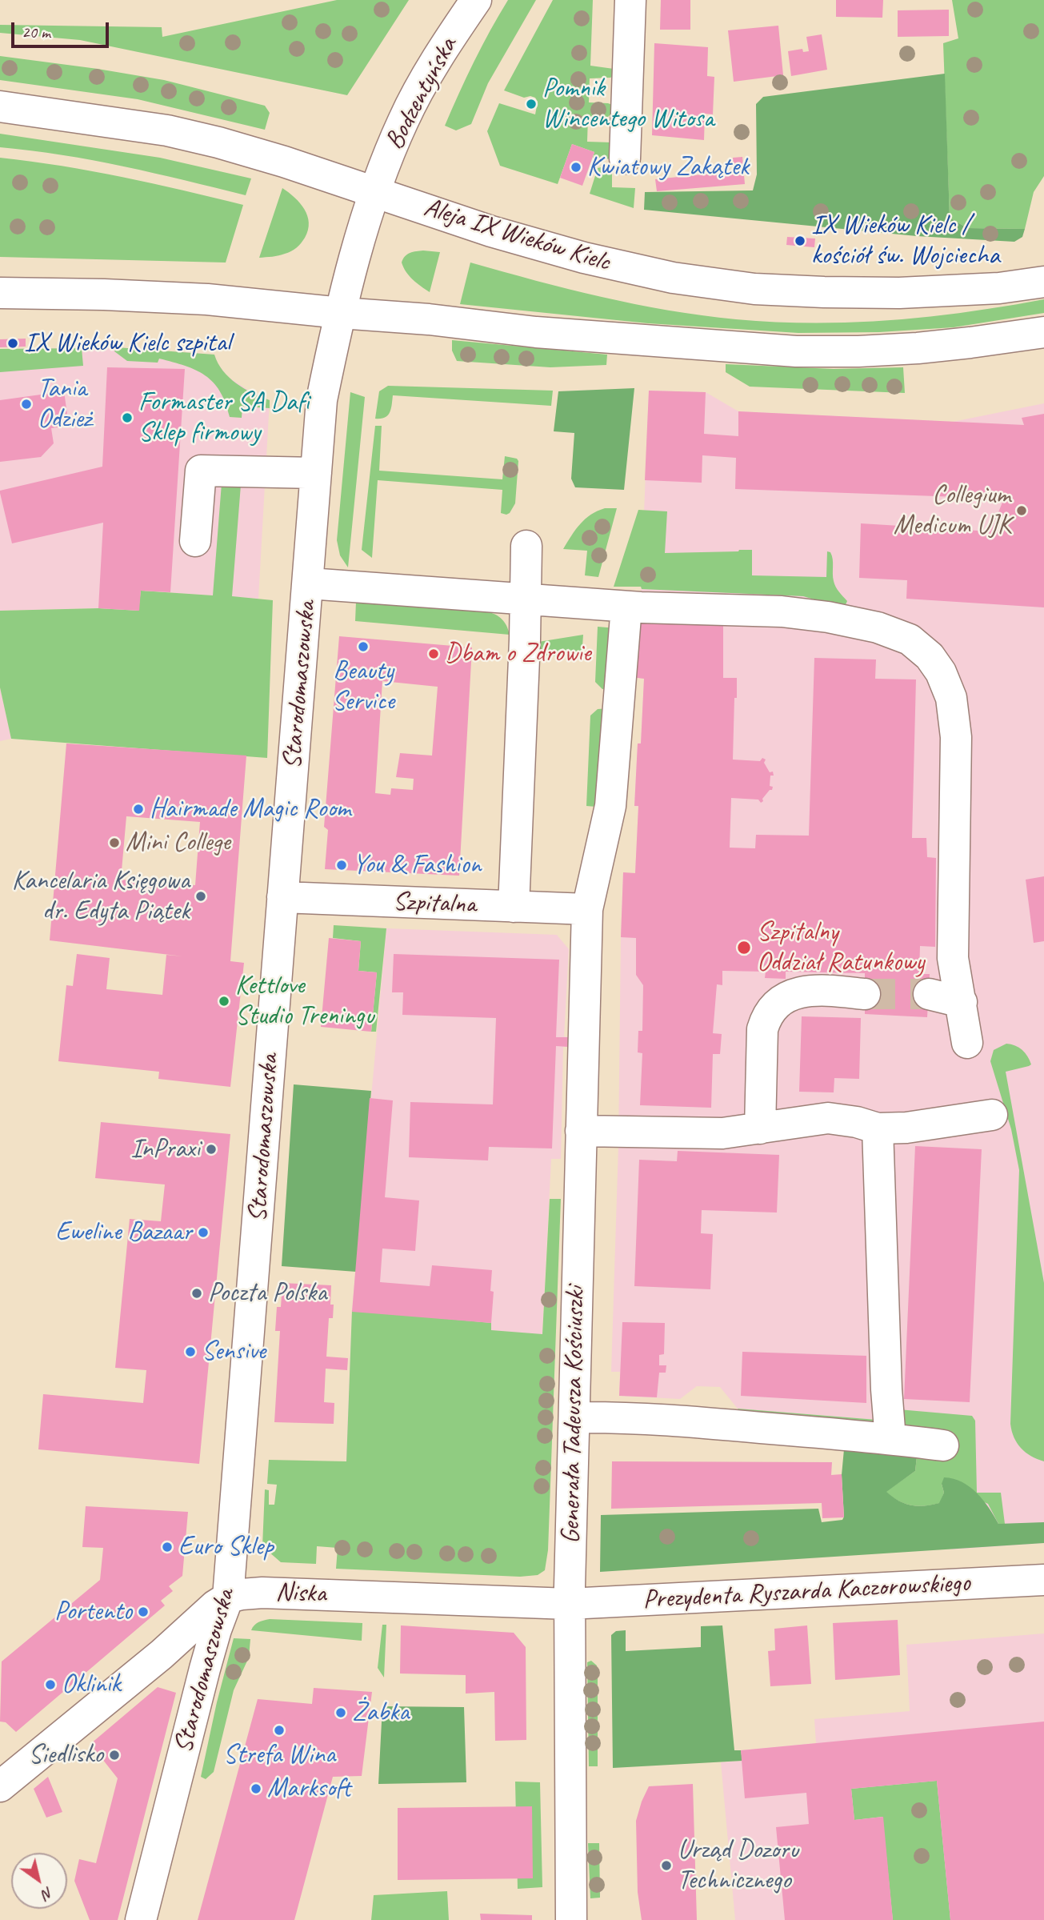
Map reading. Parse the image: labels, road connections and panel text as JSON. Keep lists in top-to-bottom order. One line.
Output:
{"streets":{"street":["Bodzentyńska","Aleja IX Wieków Kielc","Starodomaszowska","Szpitalna","Generała Tadeusza Kościuszki","Prezydenta Ryszarda Kaczorowskiego","Niska"]},"crossings":[["Bodzentyńska","Aleja IX Wieków Kielc"],["Bodzentyńska","Starodomaszowska"],["Starodomaszowska","Szpitalna"],["Starodomaszowska","Niska"],["Szpitalna","Generała Tadeusza Kościuszki"],["Generała Tadeusza Kościuszki","Prezydenta Ryszarda Kaczorowskiego"],["Generała Tadeusza Kościuszki","Niska"],["Prezydenta Ryszarda Kaczorowskiego","Niska"]],"places":["Pomnik Wincentego Witosa","Kwiatowy Zakątek","IX Wieków Kielc / kościół św. Wojciecha","IX Wieków Kielc szpital","Tania Odzież","Formaster SA Dafi Sklep firmowy","Collegium Medicum UJK","Beauty Service","Dbam o Zdrowie","Hairmade Magic Room","Mini College","You & Fashion","Kancelaria Księgowa dr. Edyta Piątek","Szpitalny Oddział Ratunkowy","Kettlove Studio Treningu","InPraxi","Eweline Bazaar","Poczta Polska","Sensive","Euro Sklep","Portento","Oklinik","Żabka","Strefa Wina","Siedlisko","Marksoft","Urząd Dozoru Technicznego"],"scale_bar":"20 m","north":"bottom right"}
